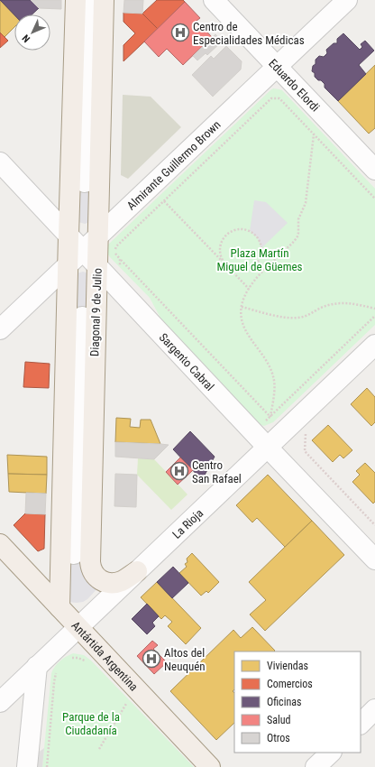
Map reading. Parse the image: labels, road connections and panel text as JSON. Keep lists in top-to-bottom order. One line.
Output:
{"streets":{"main road":["Diagonal 9 de Julio","Antártida Argentina"],"street":["Eduardo Elordi","Almirante Guillermo Brown","Sargento Cabral","La Rioja"]},"crossings":[["Eduardo Elordi","Almirante Guillermo Brown"],["Almirante Guillermo Brown","Diagonal 9 de Julio"],["Almirante Guillermo Brown","Sargento Cabral"],["Diagonal 9 de Julio","Sargento Cabral"],["Diagonal 9 de Julio","La Rioja"],["Diagonal 9 de Julio","Antártida Argentina"],["Sargento Cabral","La Rioja"],["La Rioja","Antártida Argentina"]],"parks":["Plaza Martín Miguel de Güemes","Parque de la Ciudadanía"],"places":{"hospital":["Centro de Especialidades Médicas","Centro San Rafael","Altos del Neuquén"]},"legend":["Viviendas","Comercios","Oficinas","Salud","Otros"],"north":"bottom left"}
